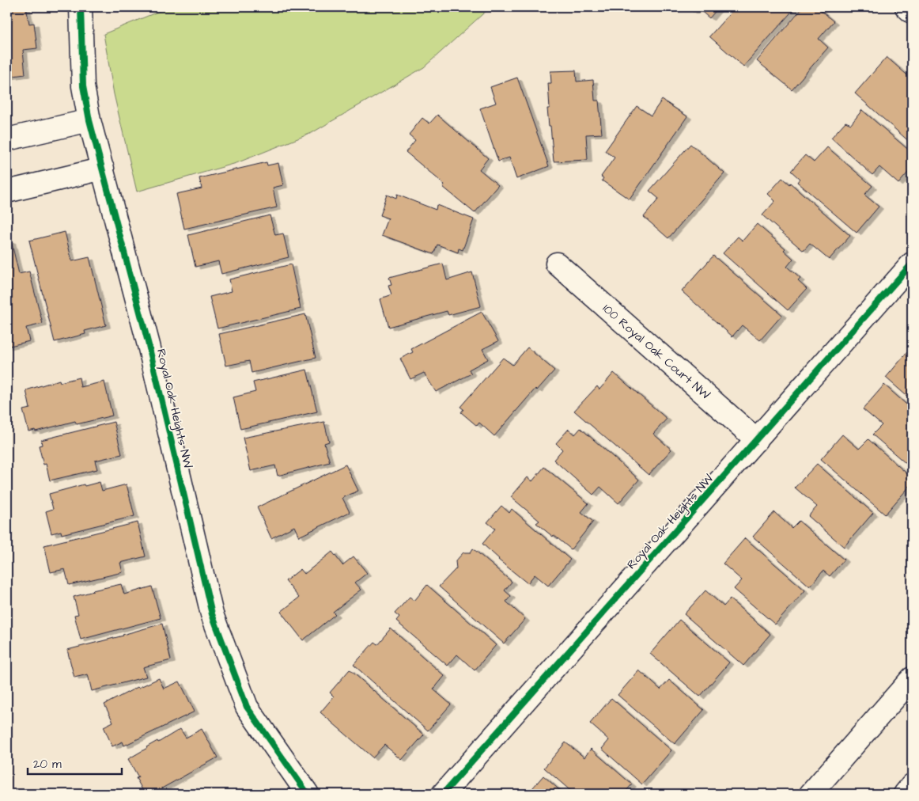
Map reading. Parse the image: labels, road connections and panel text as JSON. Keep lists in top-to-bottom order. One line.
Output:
{"streets":{"street":["100 Royal Oak Court NW","Royal Oak Heights NW"]},"crossings":[["100 Royal Oak Court NW","Royal Oak Heights NW"]],"scale_bar":"20 m"}
